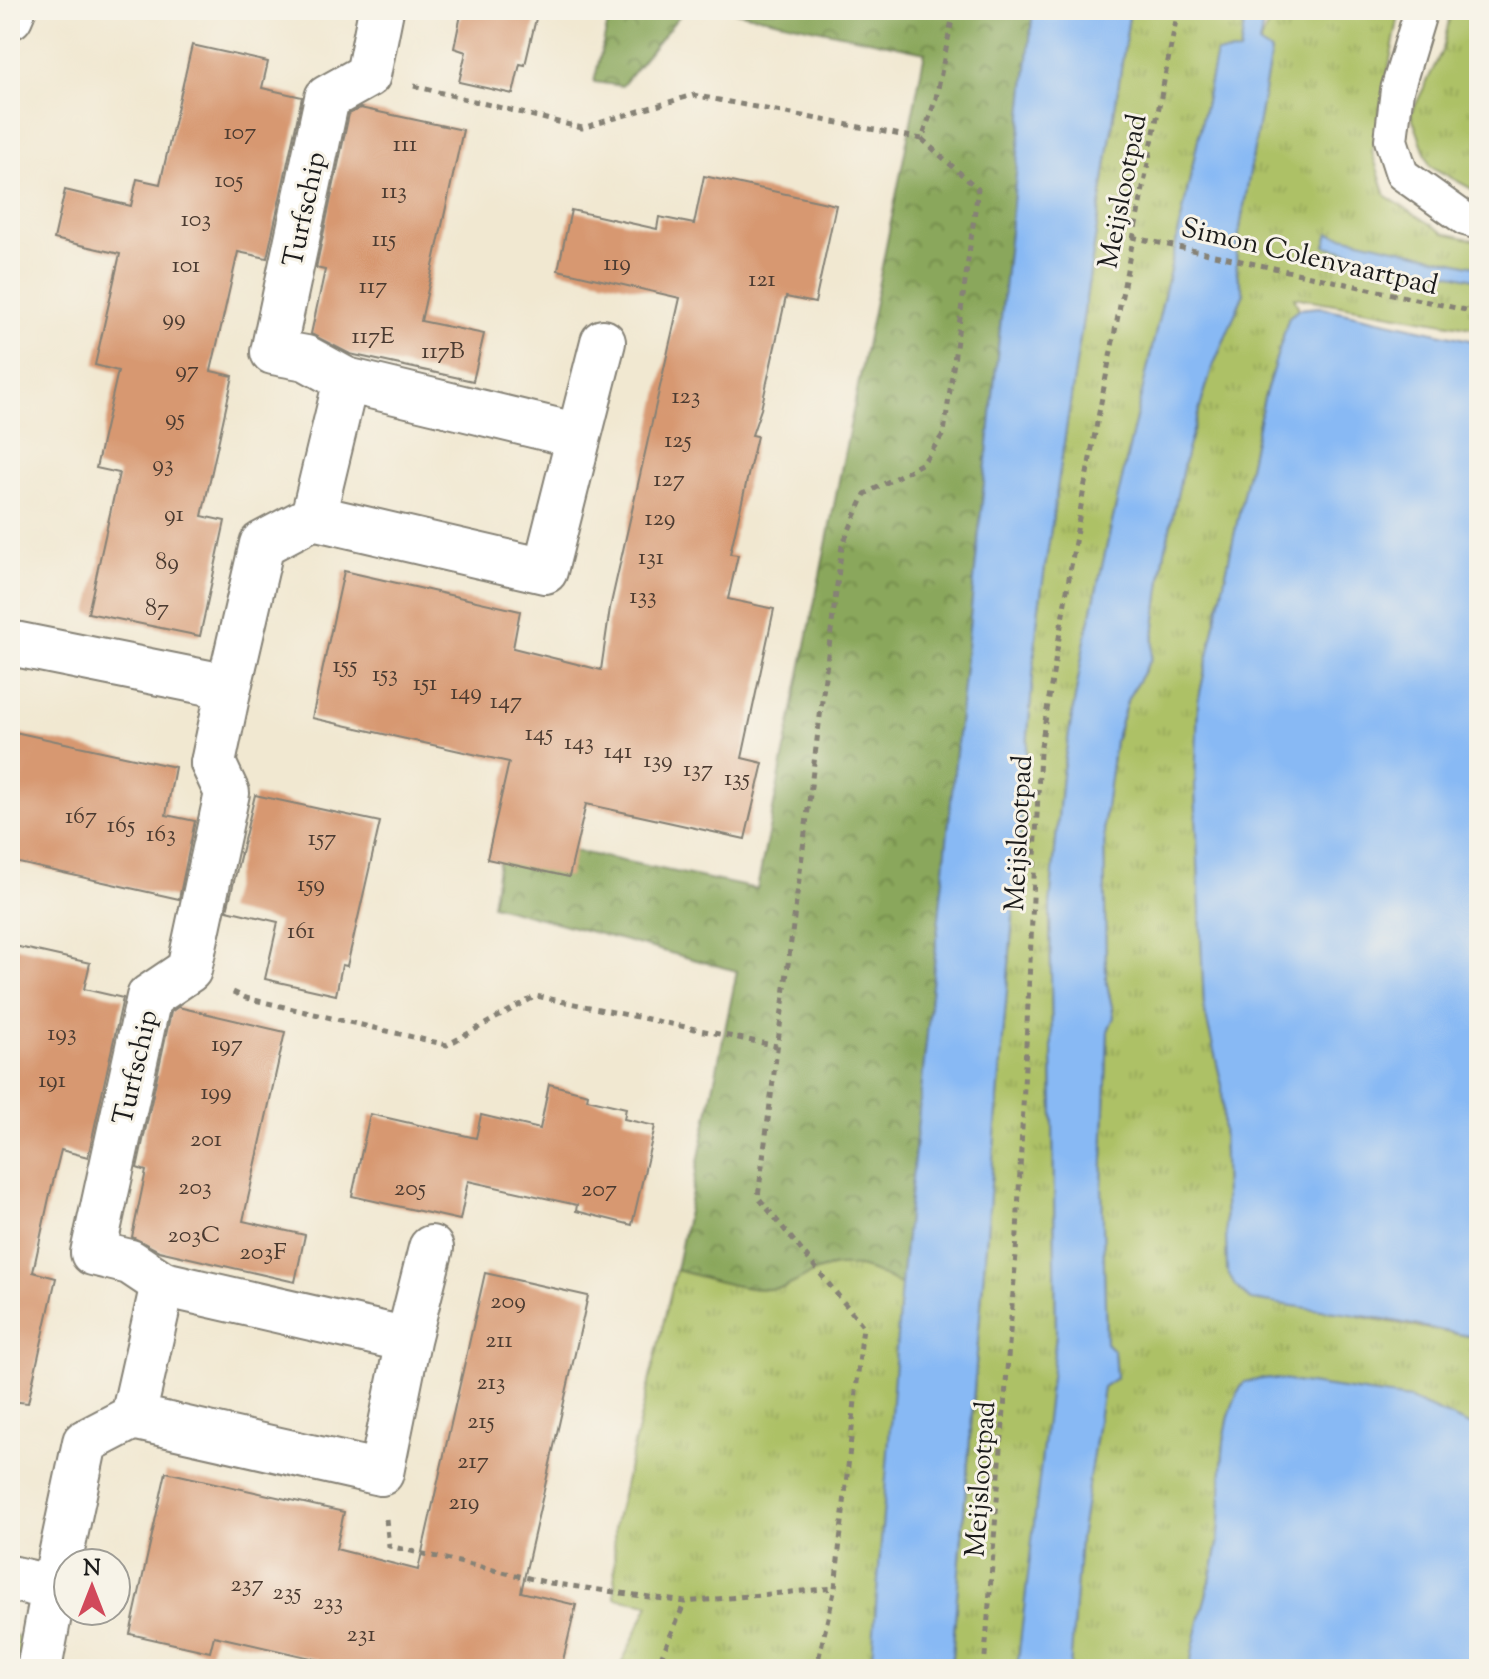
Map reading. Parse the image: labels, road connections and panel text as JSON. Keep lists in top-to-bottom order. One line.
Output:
{"streets":{"street":["Turfschip"],"path":["Meijslootpad","Simon Colenvaartpad"]},"crossings":[["Meijslootpad","Simon Colenvaartpad"]],"house_numbers":["107","111","105","113","103","115","119","101","121","117","99","117E","117B","97","123","95","125","93","127","91","129","131","89","133","87","155","153","151","149","147","145","143","141","139","137","135","167","165","163","157","159","161","193","197","191","199","201","203","205","207","203C","203F","209","211","213","215","217","219","237","235","233","231"],"north":"top"}
